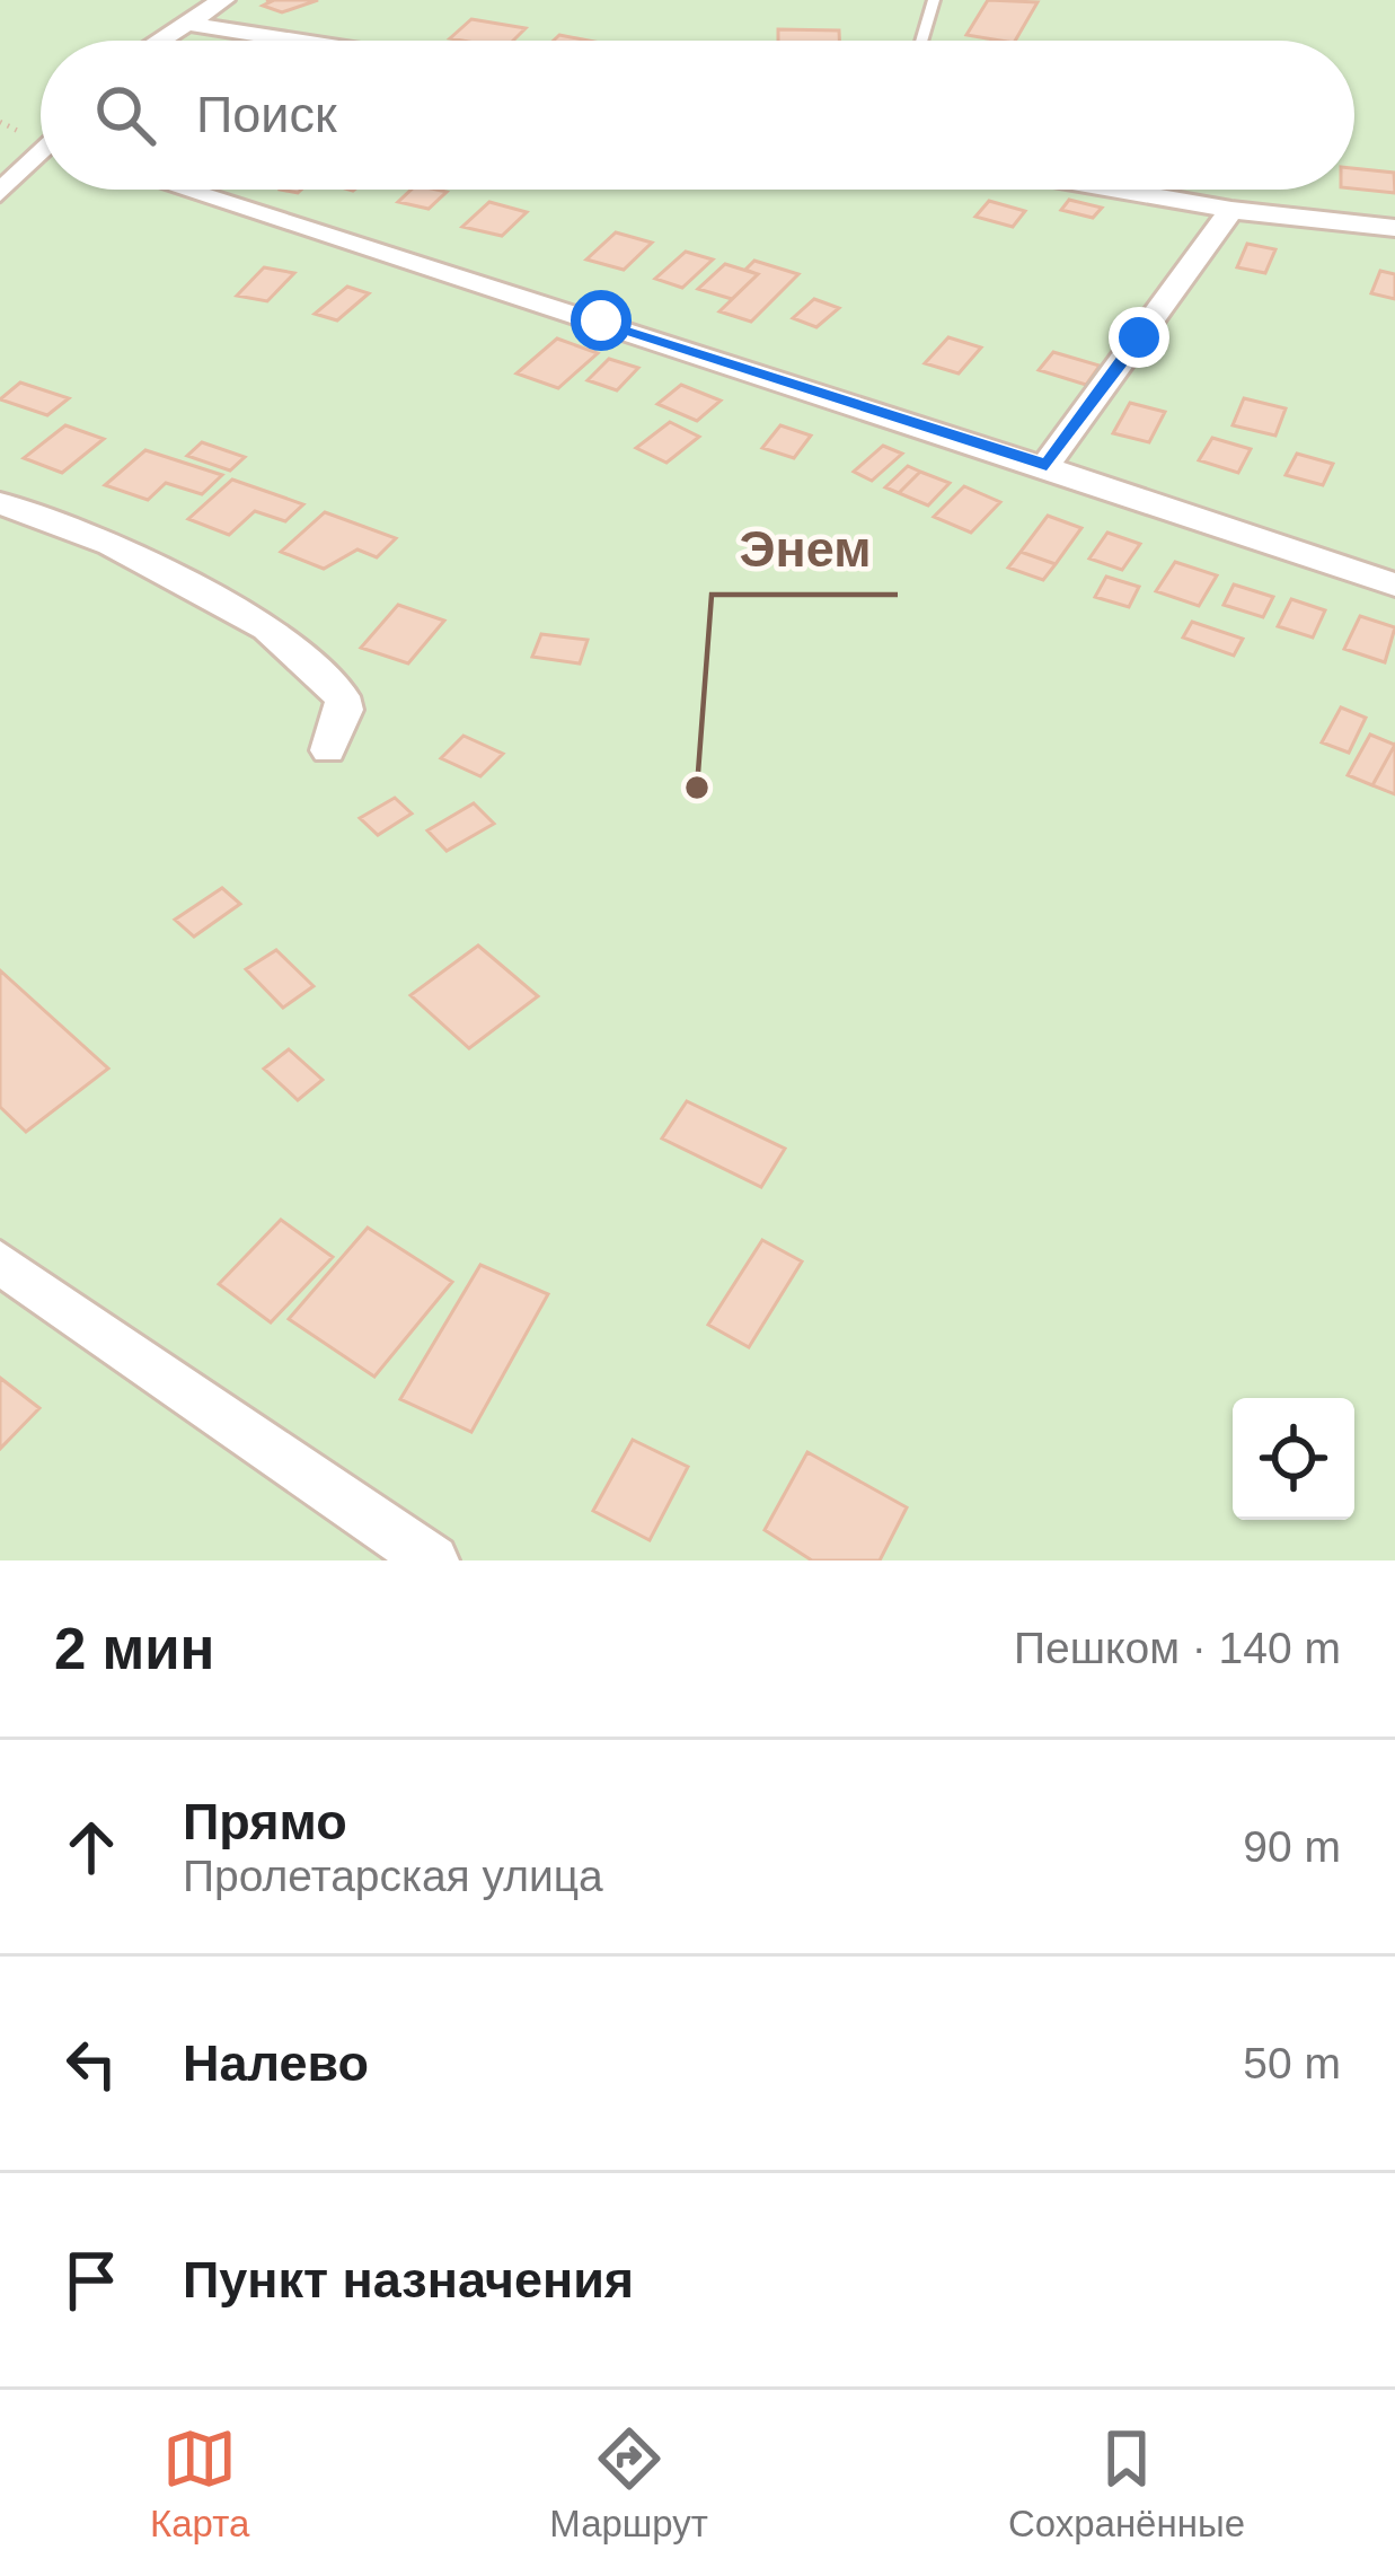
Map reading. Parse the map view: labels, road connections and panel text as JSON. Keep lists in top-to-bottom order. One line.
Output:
{"places":["Энем"],"page":{"search":"Поиск","heading":["2 мин","Пешком · 140 m"],"list":[["Прямо","Пролетарская улица","90 m"],["Налево","50 m"],"Пункт назначения"],"nav":["Карта","Маршрут","Сохранённые"]}}
